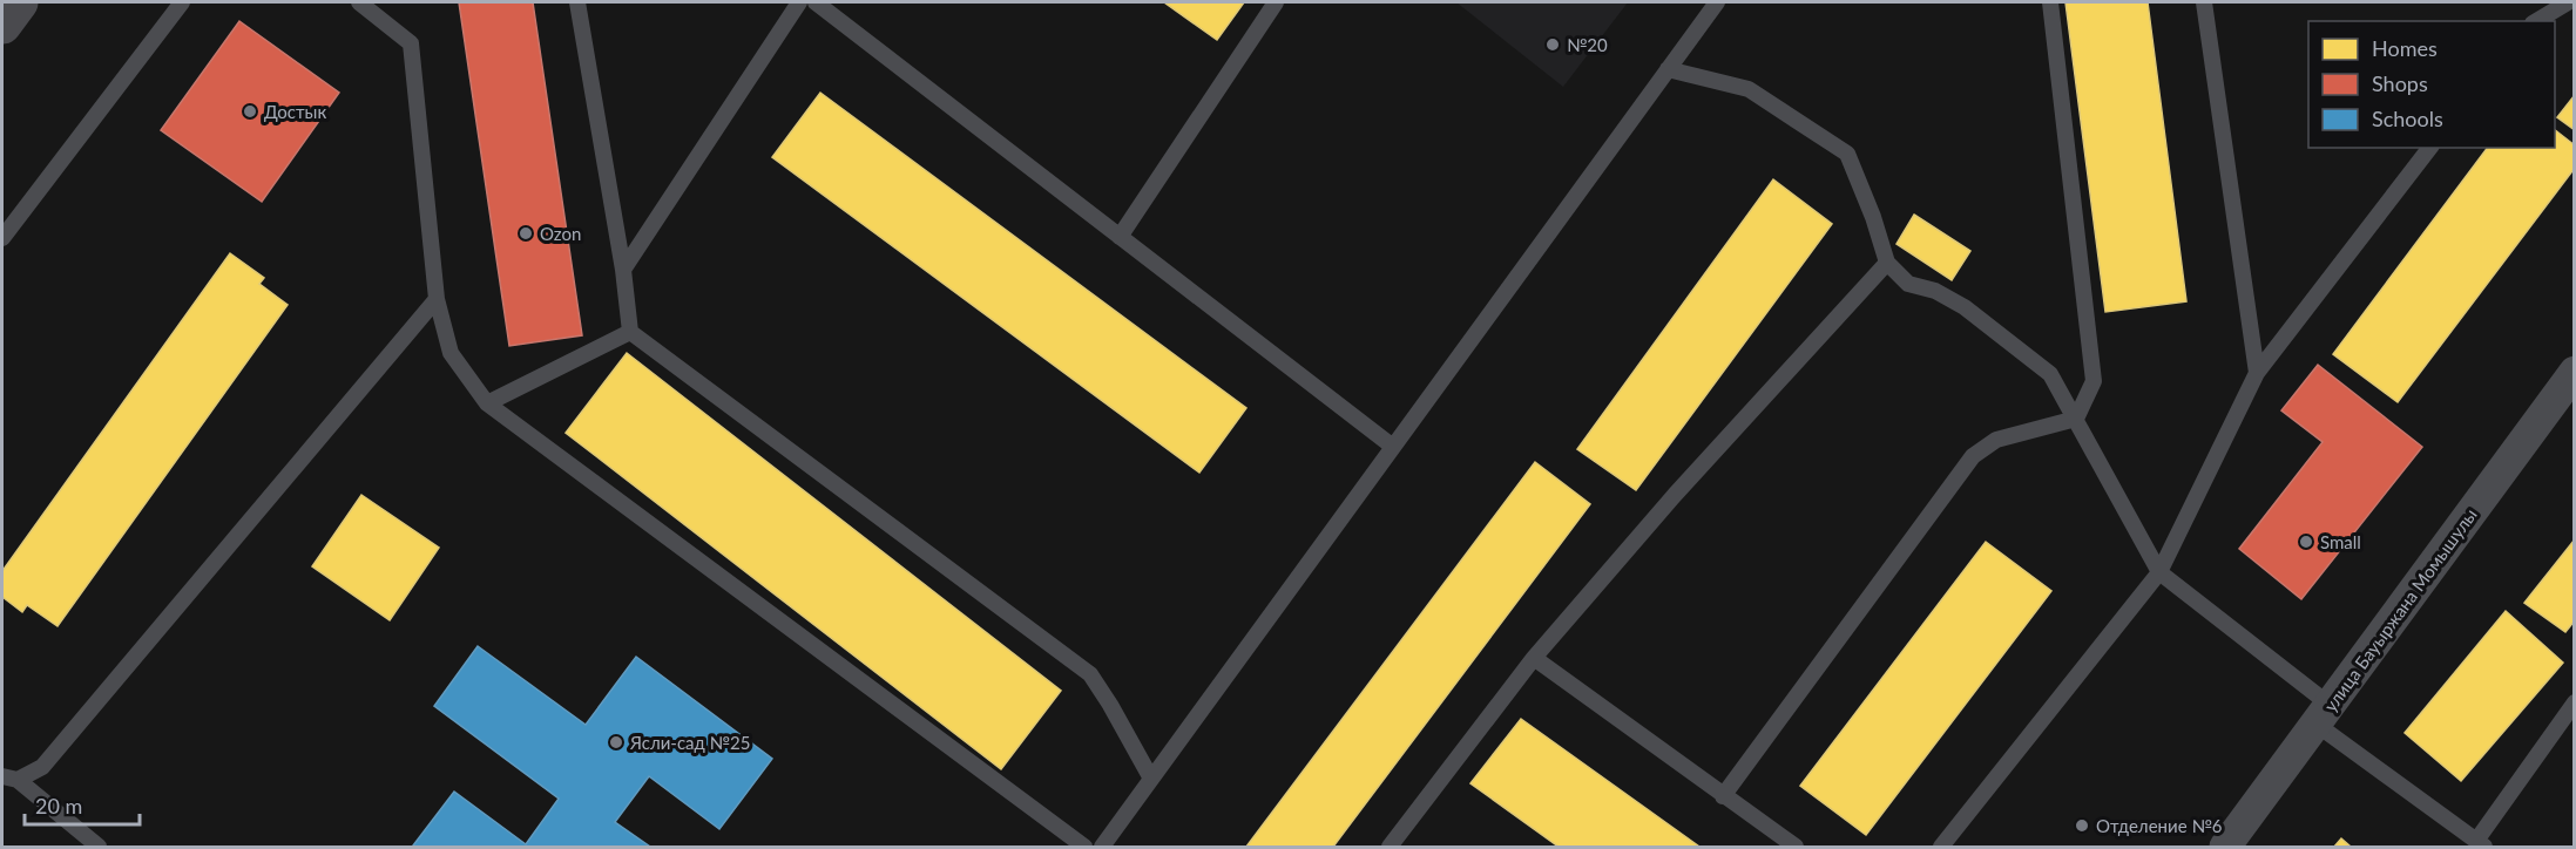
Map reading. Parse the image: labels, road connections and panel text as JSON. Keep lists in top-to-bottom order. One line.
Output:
{"streets":{"street":["улица Бауыржана Момышулы"]},"places":["№20","Достык","Ozon","Small","Ясли-сад №25","Отделение №6"],"legend":["Homes","Shops","Schools"],"scale_bar":"20 m"}
